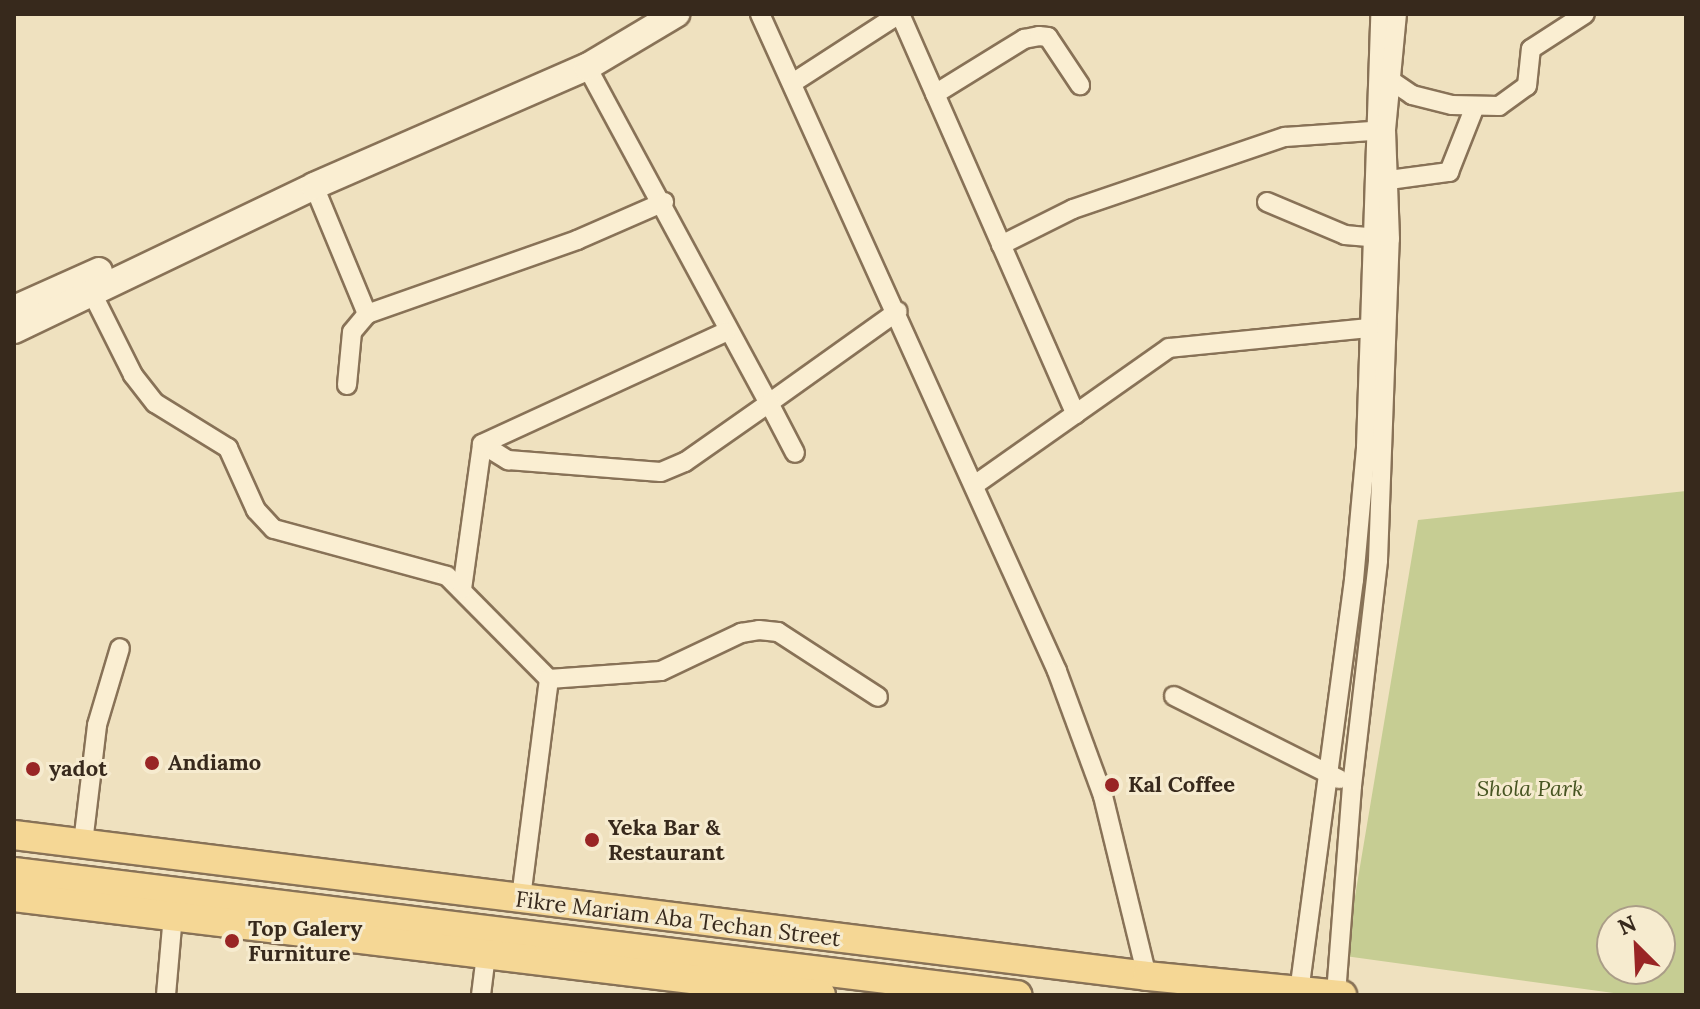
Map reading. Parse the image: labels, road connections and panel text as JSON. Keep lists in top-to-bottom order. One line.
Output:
{"streets":{"main road":["Fikre Mariam Aba Techan Street"]},"parks":["Shola Park"],"places":["Andiamo","yadot","Kal Coffee","Yeka Bar & Restaurant","Top Galery Furniture"],"north":"top left"}
